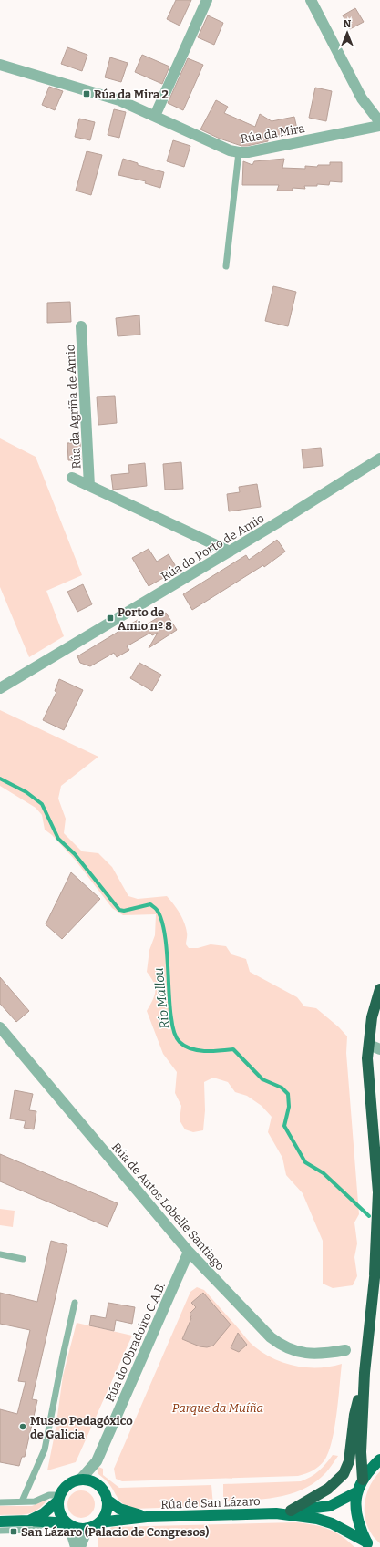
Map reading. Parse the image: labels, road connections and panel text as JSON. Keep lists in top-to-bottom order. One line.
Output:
{"streets":{"main road":["Rúa de San Lázaro"],"street":["Rúa da Mira","Rúa da Agriña de Amio","Rúa do Porto de Amio","Rúa de Autos Lobelle Santiago","Rúa do Obradoiro C.A.B."]},"crossings":[["Rúa da Agriña de Amio","Rúa do Porto de Amio"],["Rúa de Autos Lobelle Santiago","Rúa do Obradoiro C.A.B."],["Rúa do Obradoiro C.A.B.","Rúa de San Lázaro"]],"water":["Río Mallou"],"parks":["Parque da Muíña"],"places":{"transit":["Rúa da Mira 2","Porto de Amio nº 8","San Lázaro (Palacio de Congresos)"],"other":["Museo Pedagóxico de Galicia"]},"north":"top"}
